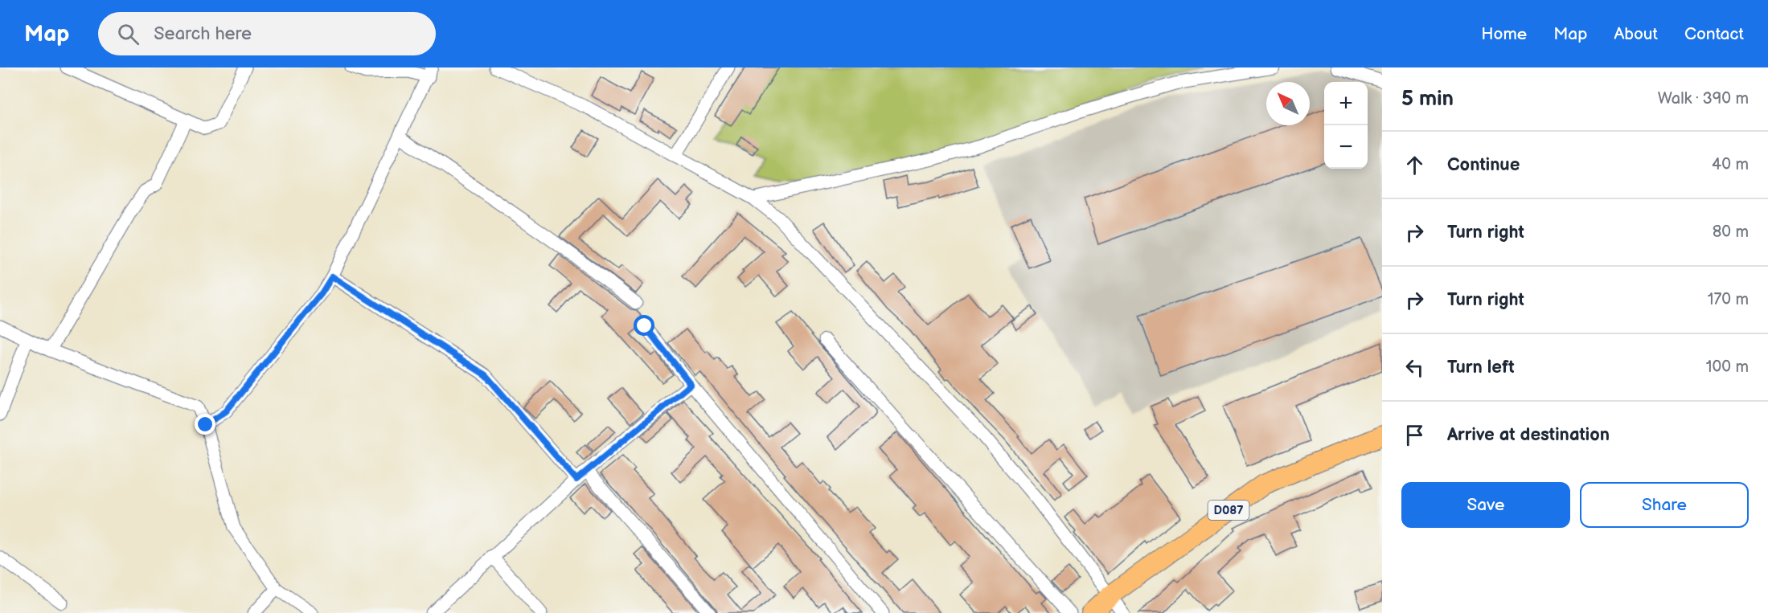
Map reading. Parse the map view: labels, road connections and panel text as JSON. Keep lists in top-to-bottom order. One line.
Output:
{"streets":{"main road":["D087"]},"north":"top left","page":{"header":"Map","search":"Search here","nav":["Home","Map","About","Contact"],"heading":["5 min","Walk · 390 m"],"map_buttons":["+","−"],"list":[["Continue","40 m"],["Turn right","80 m"],["Turn right","170 m"],["Turn left","100 m"],"Arrive at destination"],"buttons":["Save","Share"]}}
